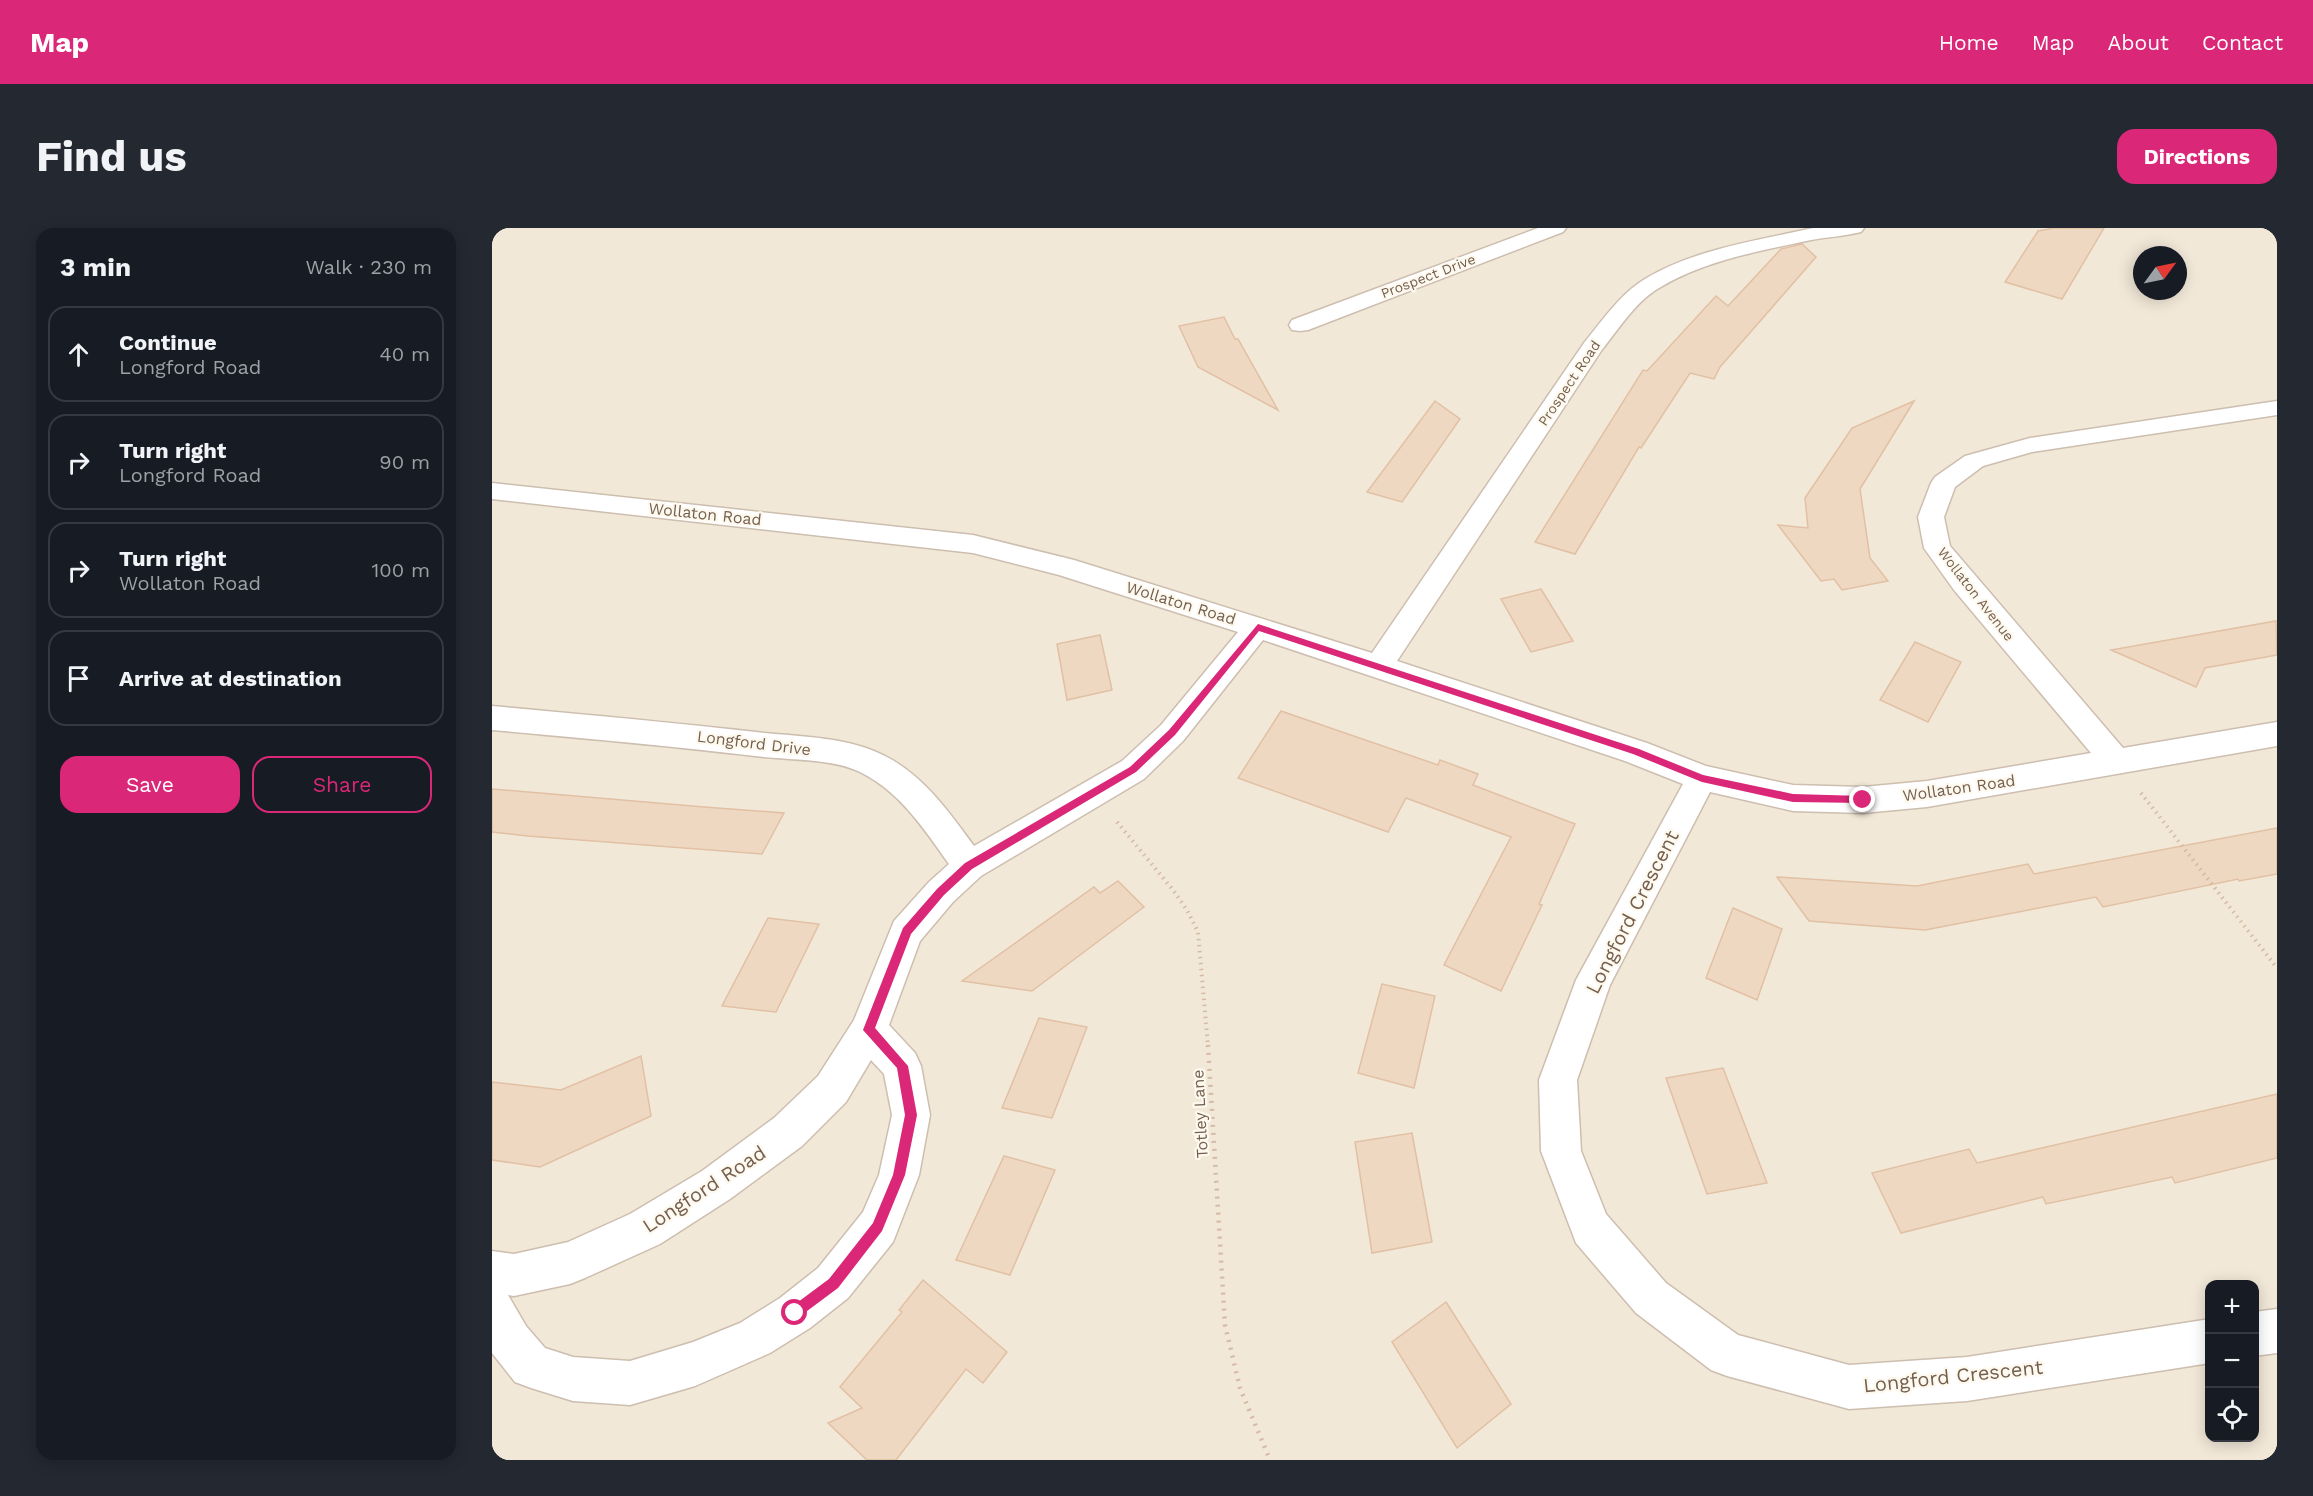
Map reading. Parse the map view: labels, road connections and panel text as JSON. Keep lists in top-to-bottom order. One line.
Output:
{"streets":{"street":["Prospect Drive","Prospect Road","Wollaton Road","Wollaton Avenue","Longford Drive","Longford Crescent","Longford Road"],"path":["Totley Lane"]},"crossings":[["Prospect Road","Wollaton Road"],["Wollaton Road","Wollaton Avenue"],["Wollaton Road","Longford Crescent"],["Wollaton Road","Longford Road"],["Longford Drive","Longford Road"],["Totley Lane","Longford Road"]],"north":"top right","page":{"header":"Map","nav":["Home","Map","About","Contact"],"buttons":["Directions",["Save","Share"]],"title":"Find us","heading":["3 min","Walk · 230 m"],"list":[["Continue","Longford Road","40 m"],["Turn right","Longford Road","90 m"],["Turn right","Wollaton Road","100 m"],"Arrive at destination"],"map_buttons":["+","−"]}}
